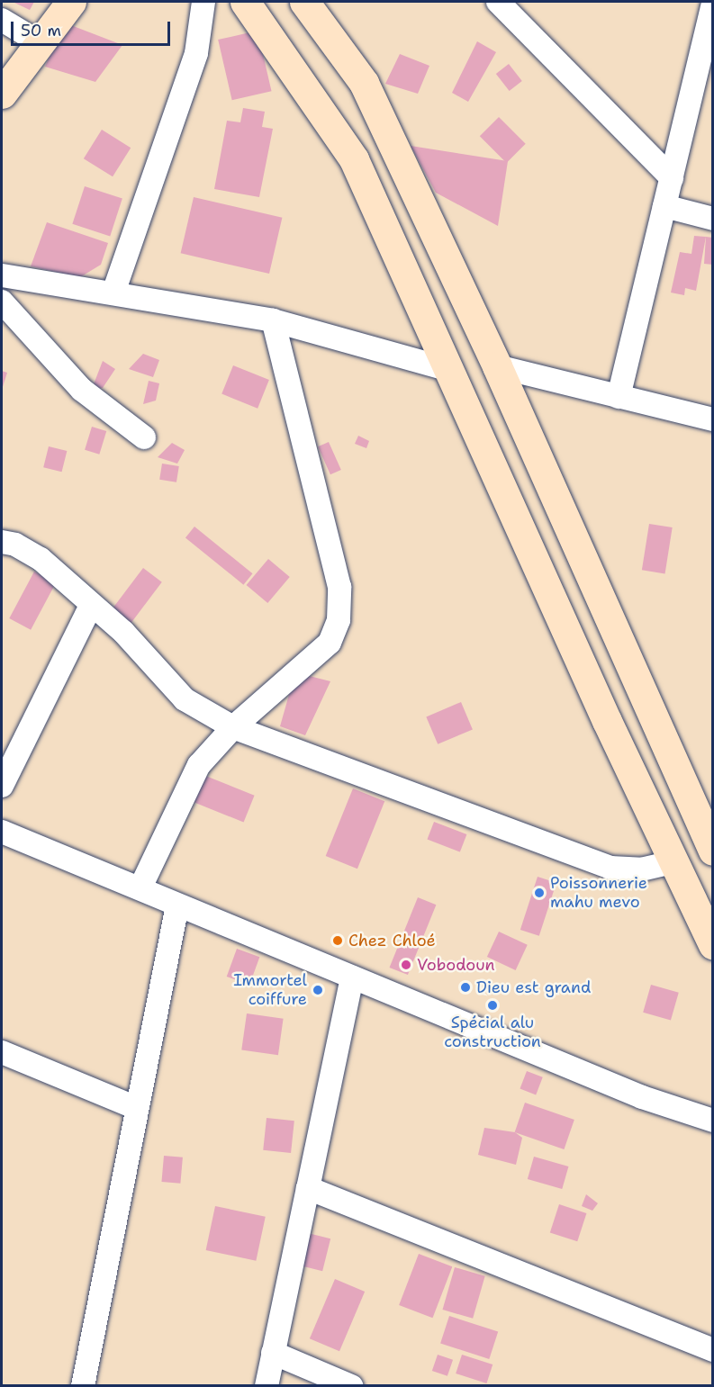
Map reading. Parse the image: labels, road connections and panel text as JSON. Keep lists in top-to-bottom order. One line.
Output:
{"places":["Poissonnerie mahu mevo","Chez Chloé","Vobodoun","Dieu est grand","Immortel coiffure","Spécial alu construction"],"scale_bar":"50 m"}
